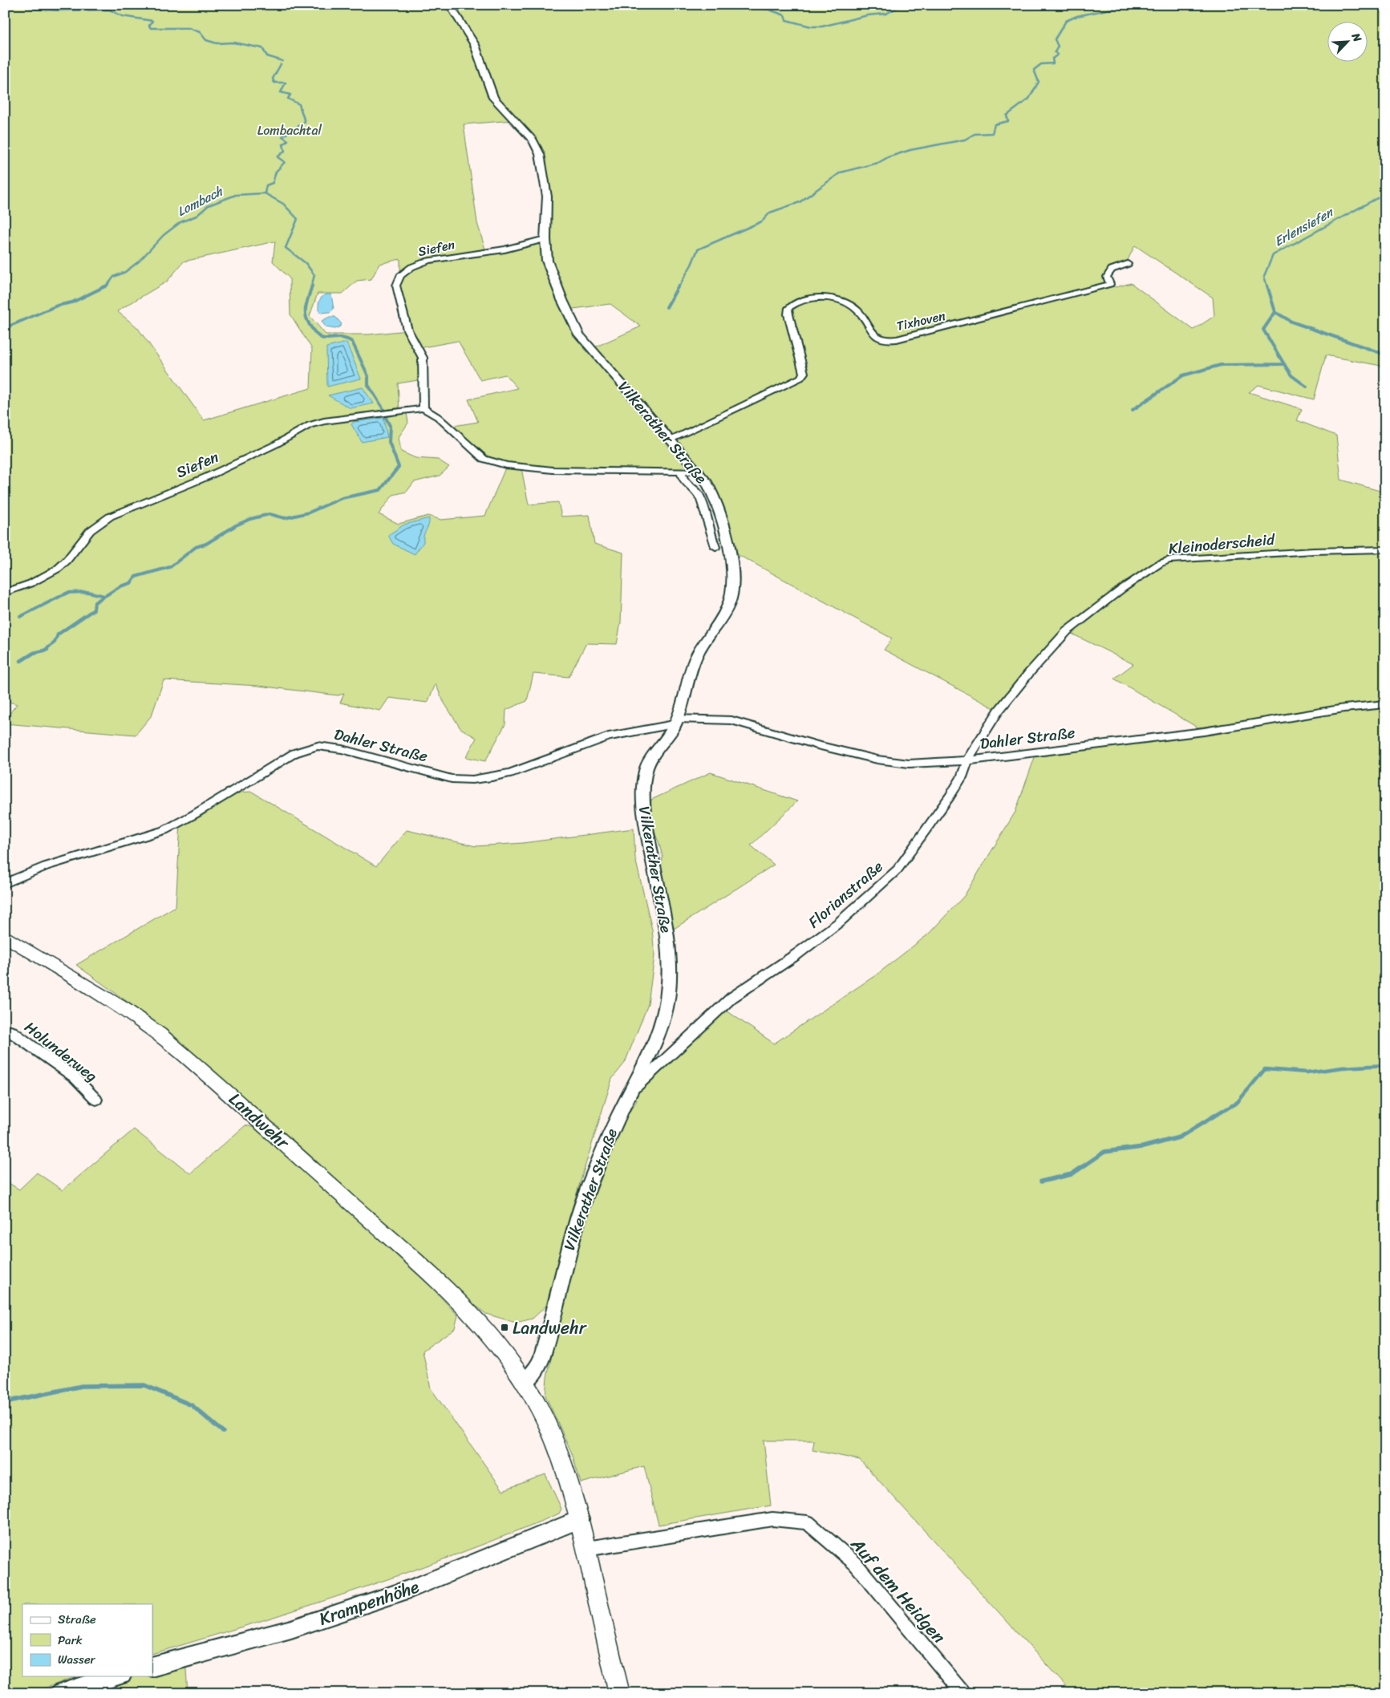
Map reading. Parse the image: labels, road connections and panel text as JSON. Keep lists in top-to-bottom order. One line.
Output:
{"streets":{"main road":["Landwehr"],"street":["Siefen","Tixhoven","Vilkerather Straße","Kleinoderscheid","Dahler Straße","Florianstraße","Holunderweg","Auf dem Heidgen","Krampenhöhe"]},"crossings":[["Siefen","Vilkerather Straße"],["Tixhoven","Vilkerather Straße"],["Vilkerather Straße","Dahler Straße"],["Vilkerather Straße","Florianstraße"],["Vilkerather Straße","Landwehr"],["Kleinoderscheid","Florianstraße"],["Dahler Straße","Florianstraße"],["Landwehr","Auf dem Heidgen"],["Landwehr","Krampenhöhe"]],"water":["Lombach","Erlensiefen"],"parks":["Lombachtal"],"places":{"transit":["Landwehr"]},"legend":["Straße","Park","Wasser"],"north":"top right"}
